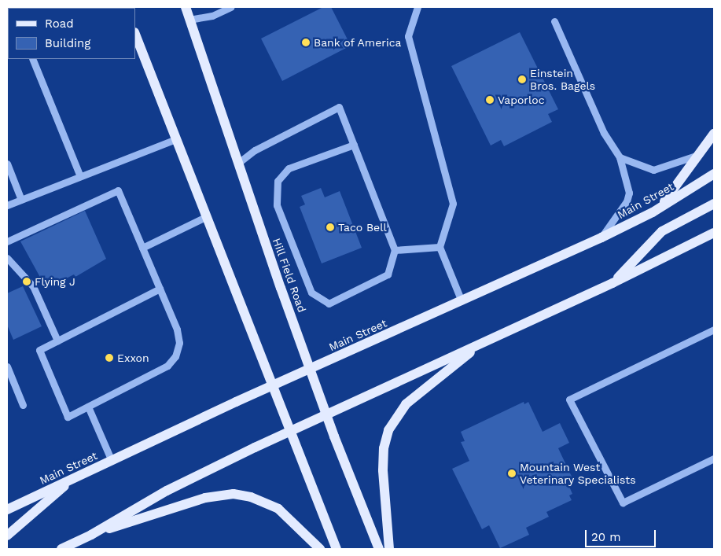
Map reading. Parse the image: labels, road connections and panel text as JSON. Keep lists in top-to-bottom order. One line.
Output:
{"streets":{"main road":["Main Street","Hill Field Road"]},"crossings":[["Main Street","Hill Field Road"]],"places":["Bank of America","Einstein Bros. Bagels","Vaporloc","Taco Bell","Flying J","Exxon","Mountain West Veterinary Specialists"],"legend":["Road","Building"],"scale_bar":"20 m"}
